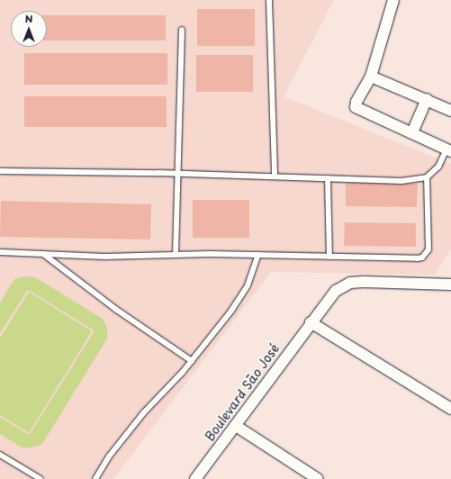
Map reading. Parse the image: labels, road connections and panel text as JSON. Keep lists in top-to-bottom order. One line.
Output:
{"streets":{"street":["Boulevard São José"]},"north":"top"}
